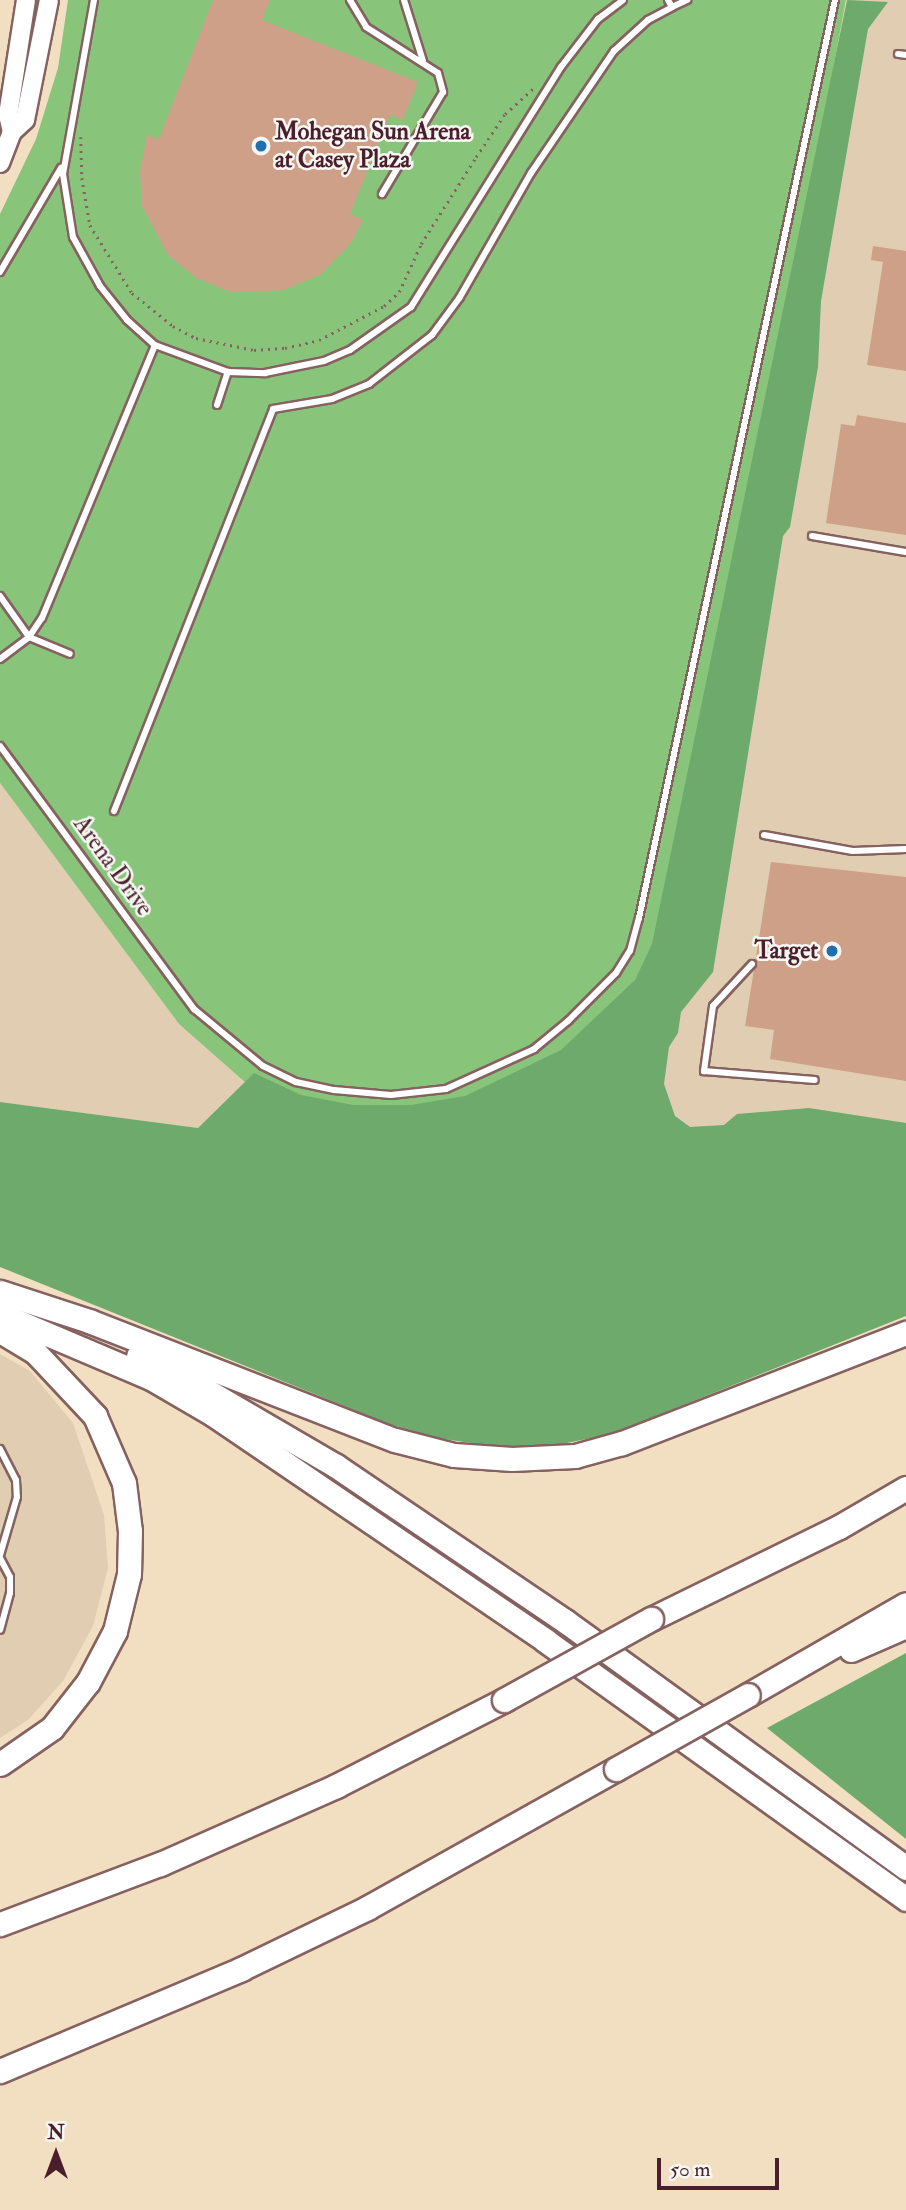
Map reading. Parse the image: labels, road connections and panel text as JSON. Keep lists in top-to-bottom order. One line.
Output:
{"streets":{"lane":["Arena Drive"]},"places":["Mohegan Sun Arena at Casey Plaza","Target"],"scale_bar":"50 m","north":"top"}
